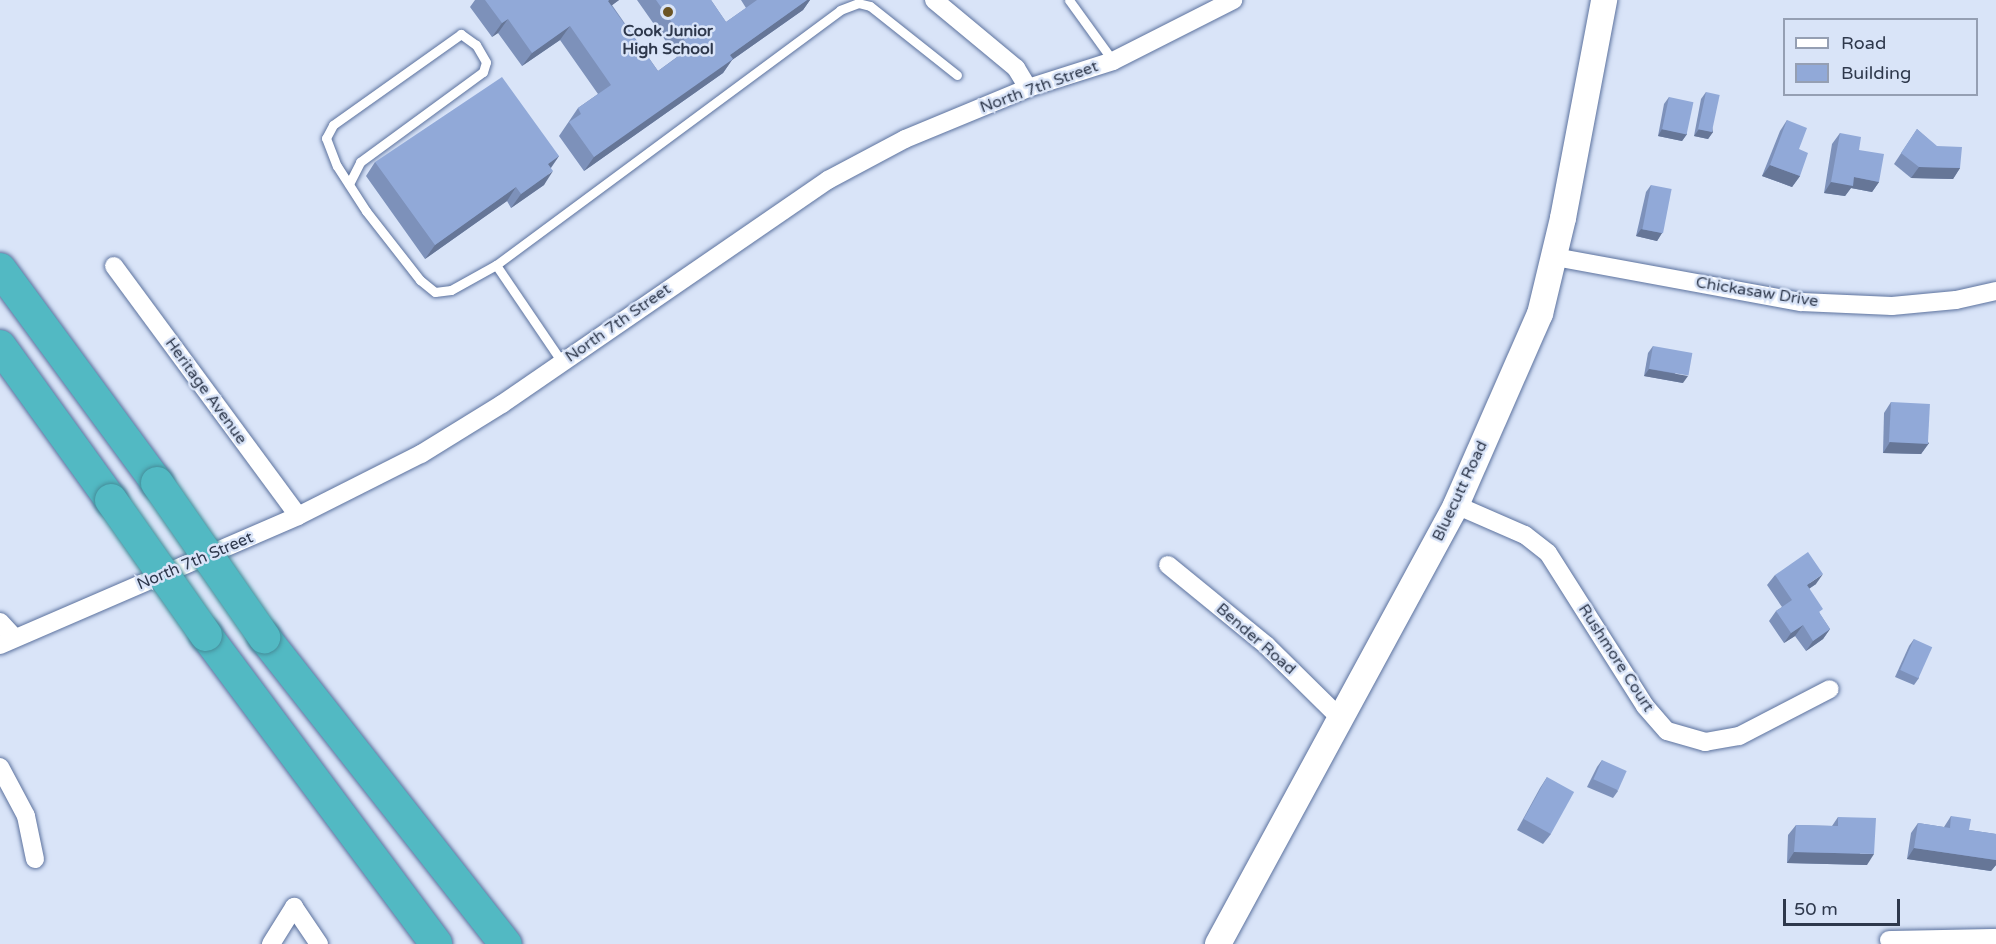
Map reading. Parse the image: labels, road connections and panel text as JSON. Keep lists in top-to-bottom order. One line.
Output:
{"streets":{"street":["North 7th Street","Chickasaw Drive","Heritage Avenue","Bluecutt Road","Bender Road","Rushmore Court"]},"crossings":[["North 7th Street","Heritage Avenue"],["Chickasaw Drive","Bluecutt Road"],["Bluecutt Road","Bender Road"],["Bluecutt Road","Rushmore Court"]],"places":["Cook Junior High School"],"legend":["Road","Building"],"scale_bar":"50 m"}
